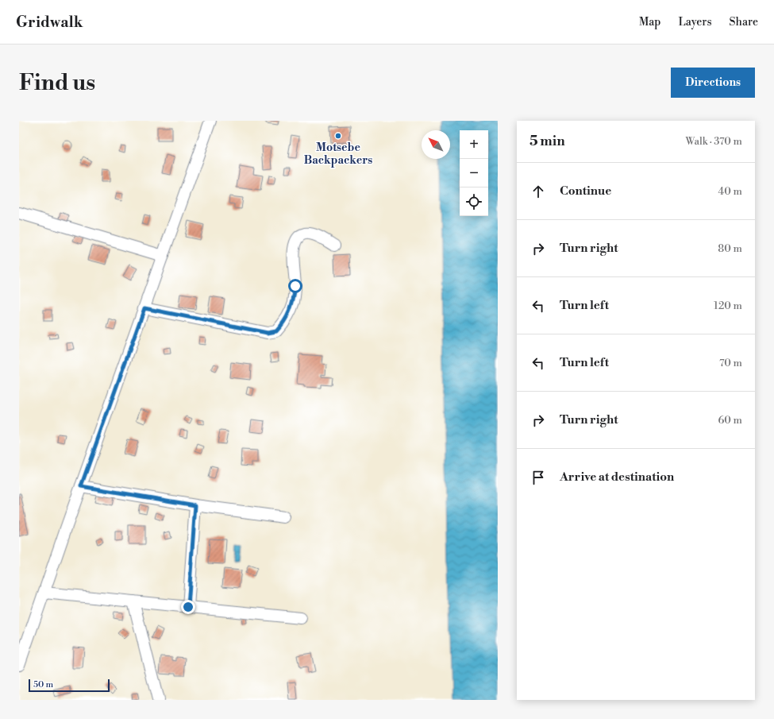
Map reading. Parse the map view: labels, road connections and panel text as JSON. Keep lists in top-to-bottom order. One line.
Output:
{"places":["Motsebe Backpackers"],"scale_bar":"50 m","north":"top left","page":{"header":"Gridwalk","nav":["Map","Layers","Share"],"buttons":"Directions","title":"Find us","heading":["5 min","Walk · 370 m"],"map_buttons":["+","−"],"list":[["Continue","40 m"],["Turn right","80 m"],["Turn left","120 m"],["Turn left","70 m"],["Turn right","60 m"],"Arrive at destination"],"scale":"50 m"}}
